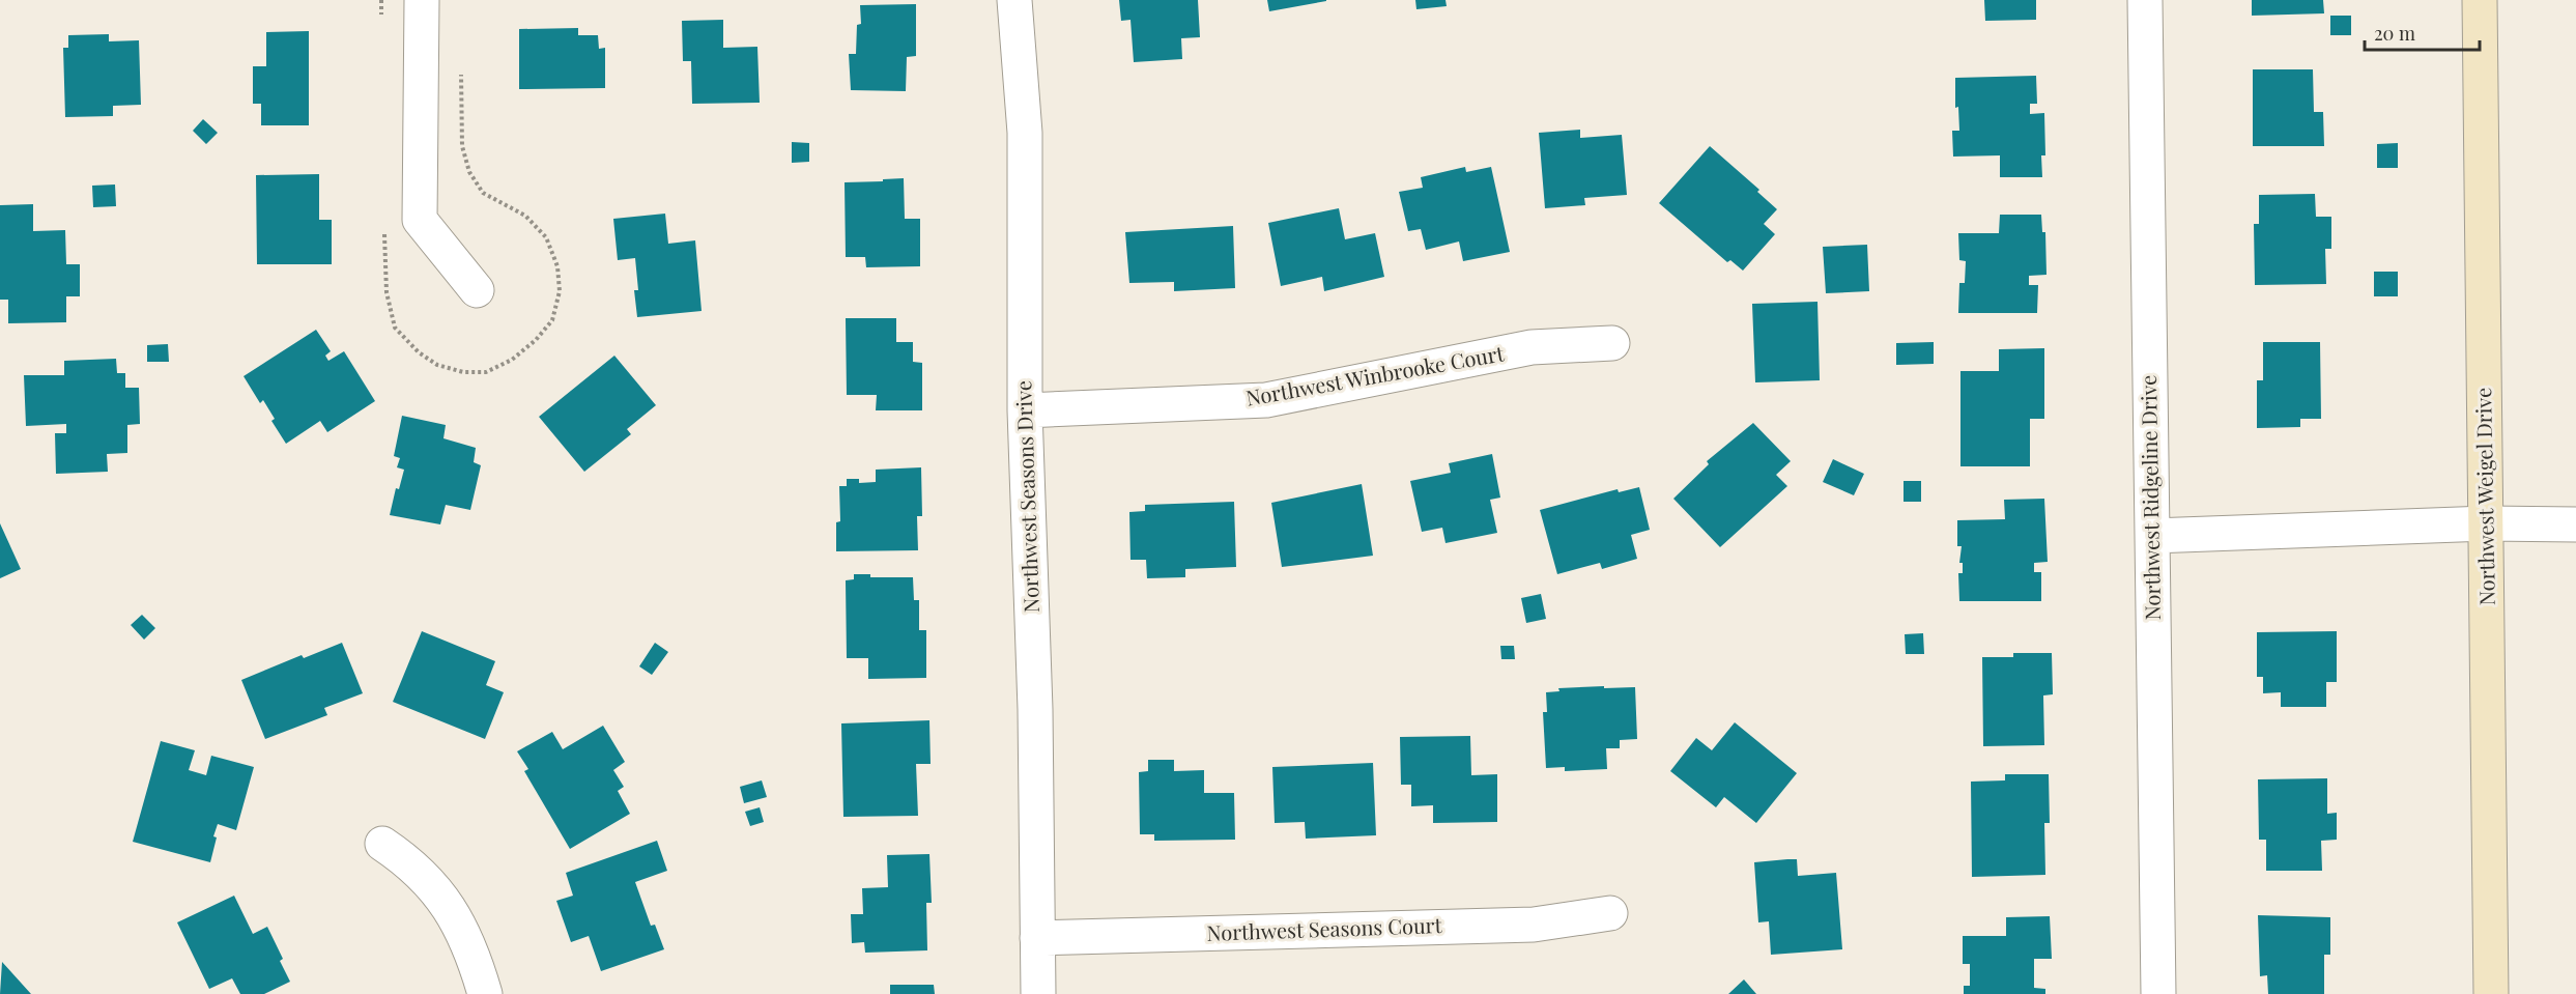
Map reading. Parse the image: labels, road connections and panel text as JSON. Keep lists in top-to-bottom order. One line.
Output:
{"streets":{"street":["Northwest Winbrooke Court","Northwest Seasons Drive","Northwest Weigel Drive","Northwest Ridgeline Drive","Northwest Seasons Court"]},"crossings":[["Northwest Winbrooke Court","Northwest Seasons Drive"],["Northwest Seasons Drive","Northwest Seasons Court"]],"scale_bar":"20 m"}
